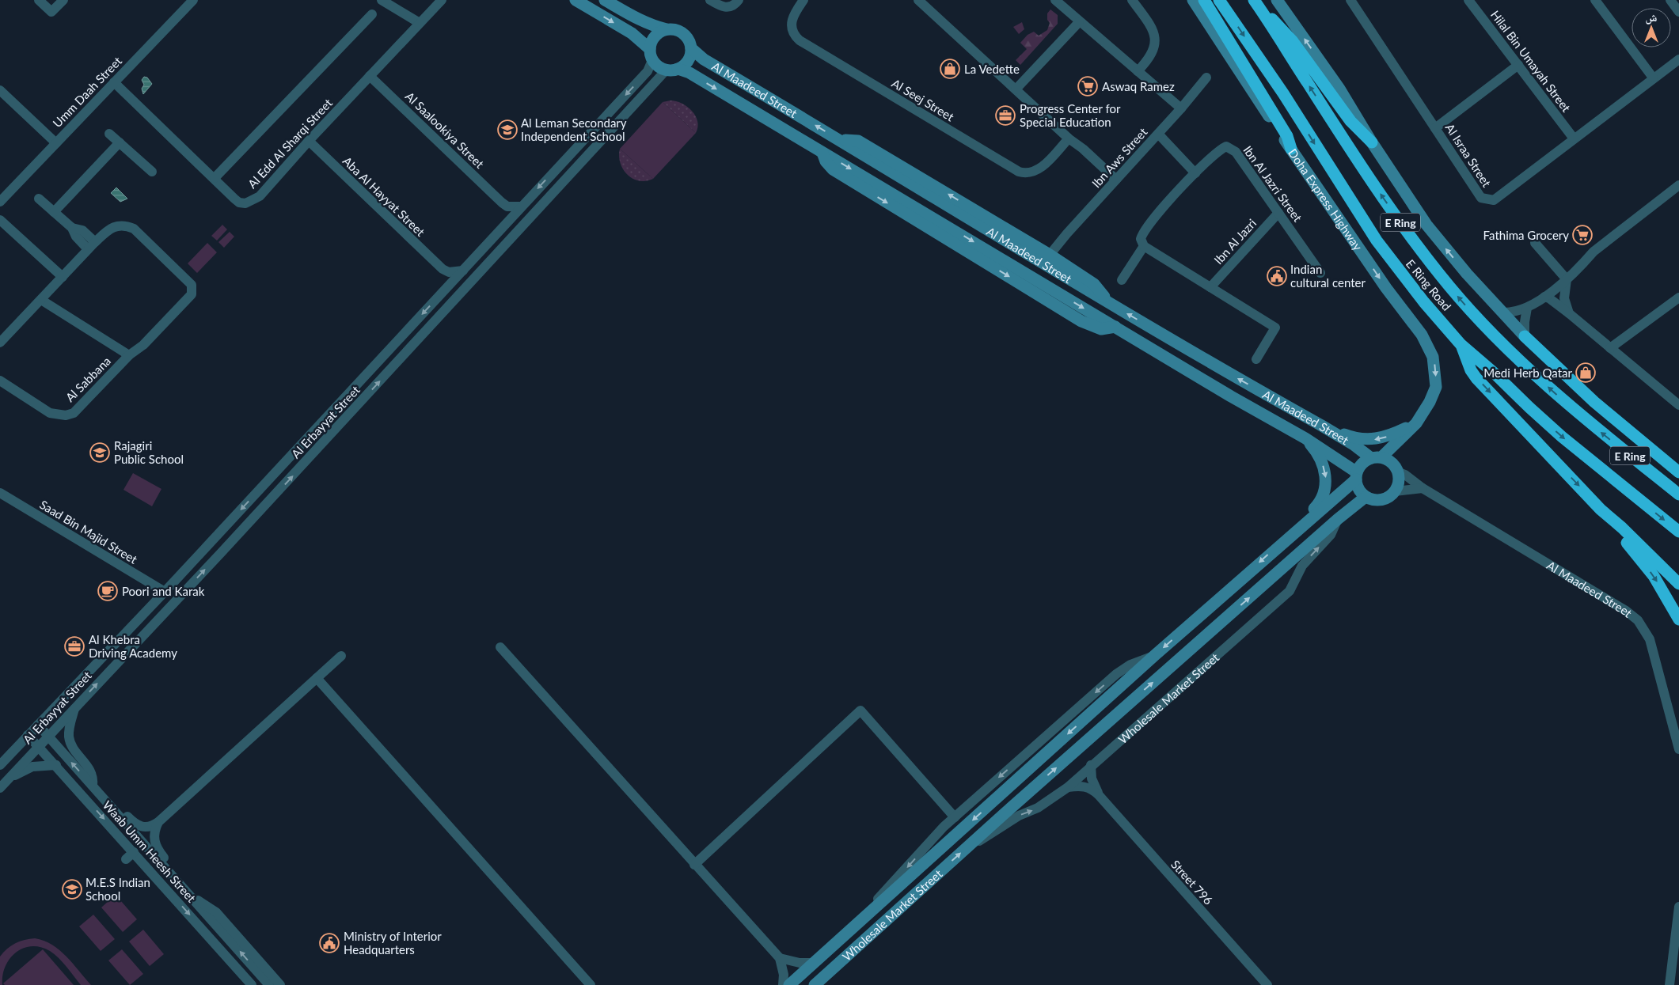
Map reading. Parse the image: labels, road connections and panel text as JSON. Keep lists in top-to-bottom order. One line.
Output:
{"streets":{"highway":["E Ring","E Ring Road"],"street":["Hilal Bin Umayah Street","Al Maadeed Street","Umm Daah Street","Al Seej Street","Al Saalookiya Street","Al Edd Al Sharqi Street","Al Israa Street","Ibn Aws Street","Ibn Al Jazri Street","Aba Al Hayyat Street","Doha Express Highway","Ibn Al Jazri","Al Sabbana","Al Erbayyat Street","Saad Bin Majid Street","Wholesale Market Street","Waab Umm Heesh Street","Street 796"]},"crossings":[["Hilal Bin Umayah Street","Al Israa Street"],["Al Maadeed Street","Doha Express Highway"],["Al Maadeed Street","Al Erbayyat Street"],["Al Maadeed Street","Wholesale Market Street"],["Umm Daah Street","Al Edd Al Sharqi Street"],["Al Saalookiya Street","Al Edd Al Sharqi Street"],["Al Edd Al Sharqi Street","Aba Al Hayyat Street"],["Ibn Al Jazri Street","Ibn Al Jazri"],["Doha Express Highway","Wholesale Market Street"],["Al Erbayyat Street","Saad Bin Majid Street"],["Al Erbayyat Street","Waab Umm Heesh Street"],["Wholesale Market Street","Street 796"]],"places":{"shop":["La Vedette","Medi Herb Qatar"],"supermarket":["Aswaq Ramez","Fathima Grocery"],"office":["Progress Center for Special Education","Al Khebra Driving Academy"],"school or university":["Al Leman Secondary Independent School","Rajagiri Public School","M.E.S Indian School"],"public building":["Indian cultural center","Ministry of Interior Headquarters"],"cafe":["Poori and Karak"]},"north":"top"}
